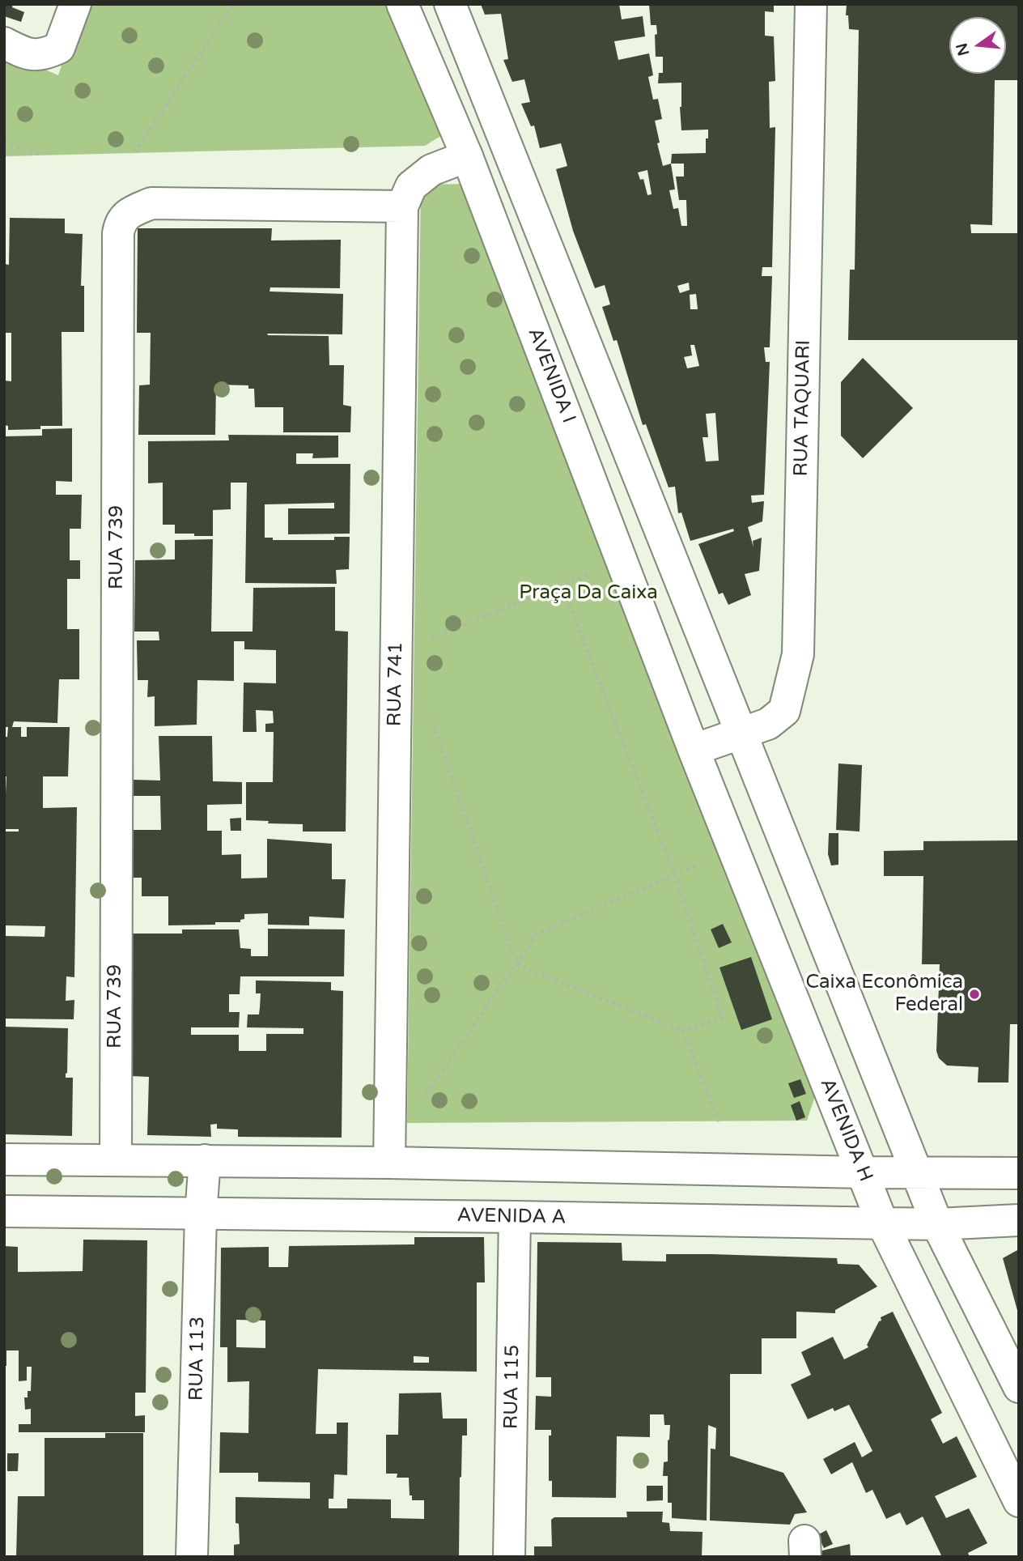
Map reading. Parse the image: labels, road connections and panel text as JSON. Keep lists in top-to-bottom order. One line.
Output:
{"streets":{"street":["AVENIDA I","RUA TAQUARI","RUA 739","RUA 741","AVENIDA H","AVENIDA A","RUA 113","RUA 115"]},"crossings":[["AVENIDA I","RUA TAQUARI"],["AVENIDA I","AVENIDA H"],["RUA TAQUARI","AVENIDA H"],["RUA 739","RUA 741"],["AVENIDA H","AVENIDA A"],["AVENIDA A","RUA 113"],["AVENIDA A","RUA 115"]],"parks":["Praça Da Caixa"],"places":["Caixa Econômica Federal"],"north":"left"}
